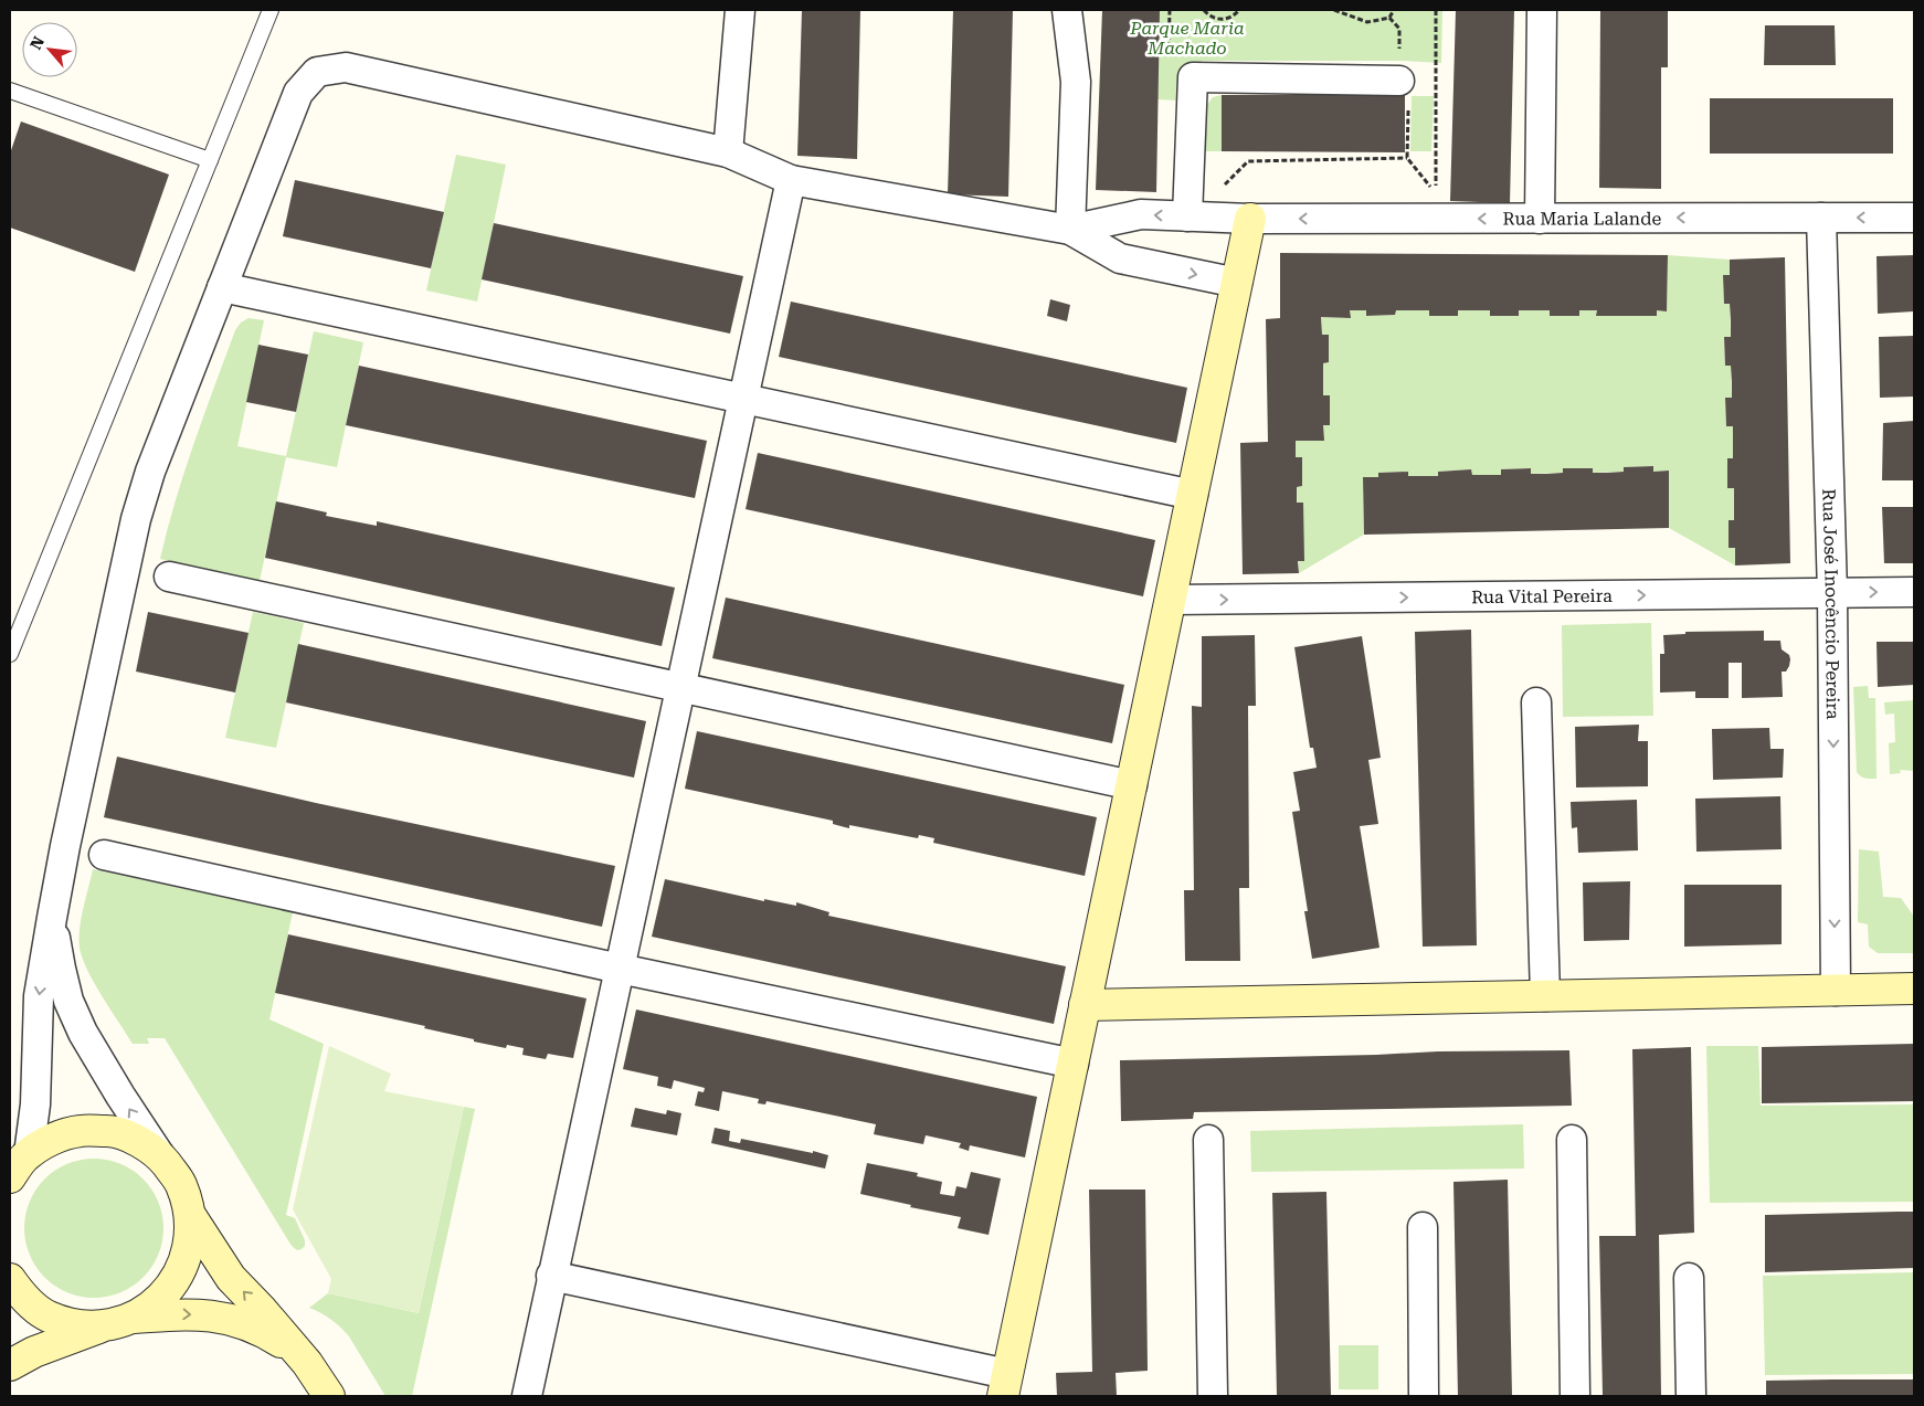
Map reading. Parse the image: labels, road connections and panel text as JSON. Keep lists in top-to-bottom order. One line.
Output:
{"streets":{"street":["Rua Maria Lalande","Rua Vital Pereira","Rua José Inocêncio Pereira"]},"crossings":[["Rua Maria Lalande","Rua José Inocêncio Pereira"],["Rua Vital Pereira","Rua José Inocêncio Pereira"]],"one_way":["Rua Maria Lalande","Rua Vital Pereira","Rua José Inocêncio Pereira"],"parks":["Parque Maria Machado"],"north":"top left"}
